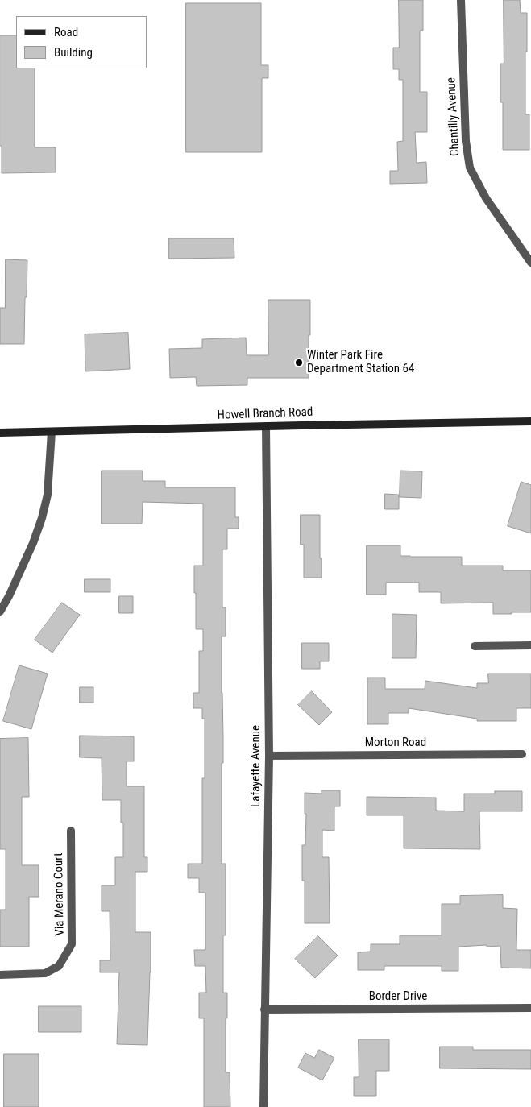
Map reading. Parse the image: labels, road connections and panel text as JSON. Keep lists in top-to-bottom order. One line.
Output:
{"streets":{"main road":["Howell Branch Road"],"street":["Chantilly Avenue","Morton Road","Lafayette Avenue","Via Merano Court","Border Drive"]},"crossings":[["Howell Branch Road","Lafayette Avenue"],["Morton Road","Lafayette Avenue"],["Lafayette Avenue","Border Drive"]],"places":["Winter Park Fire Department Station 64"],"legend":["Road","Building"]}
